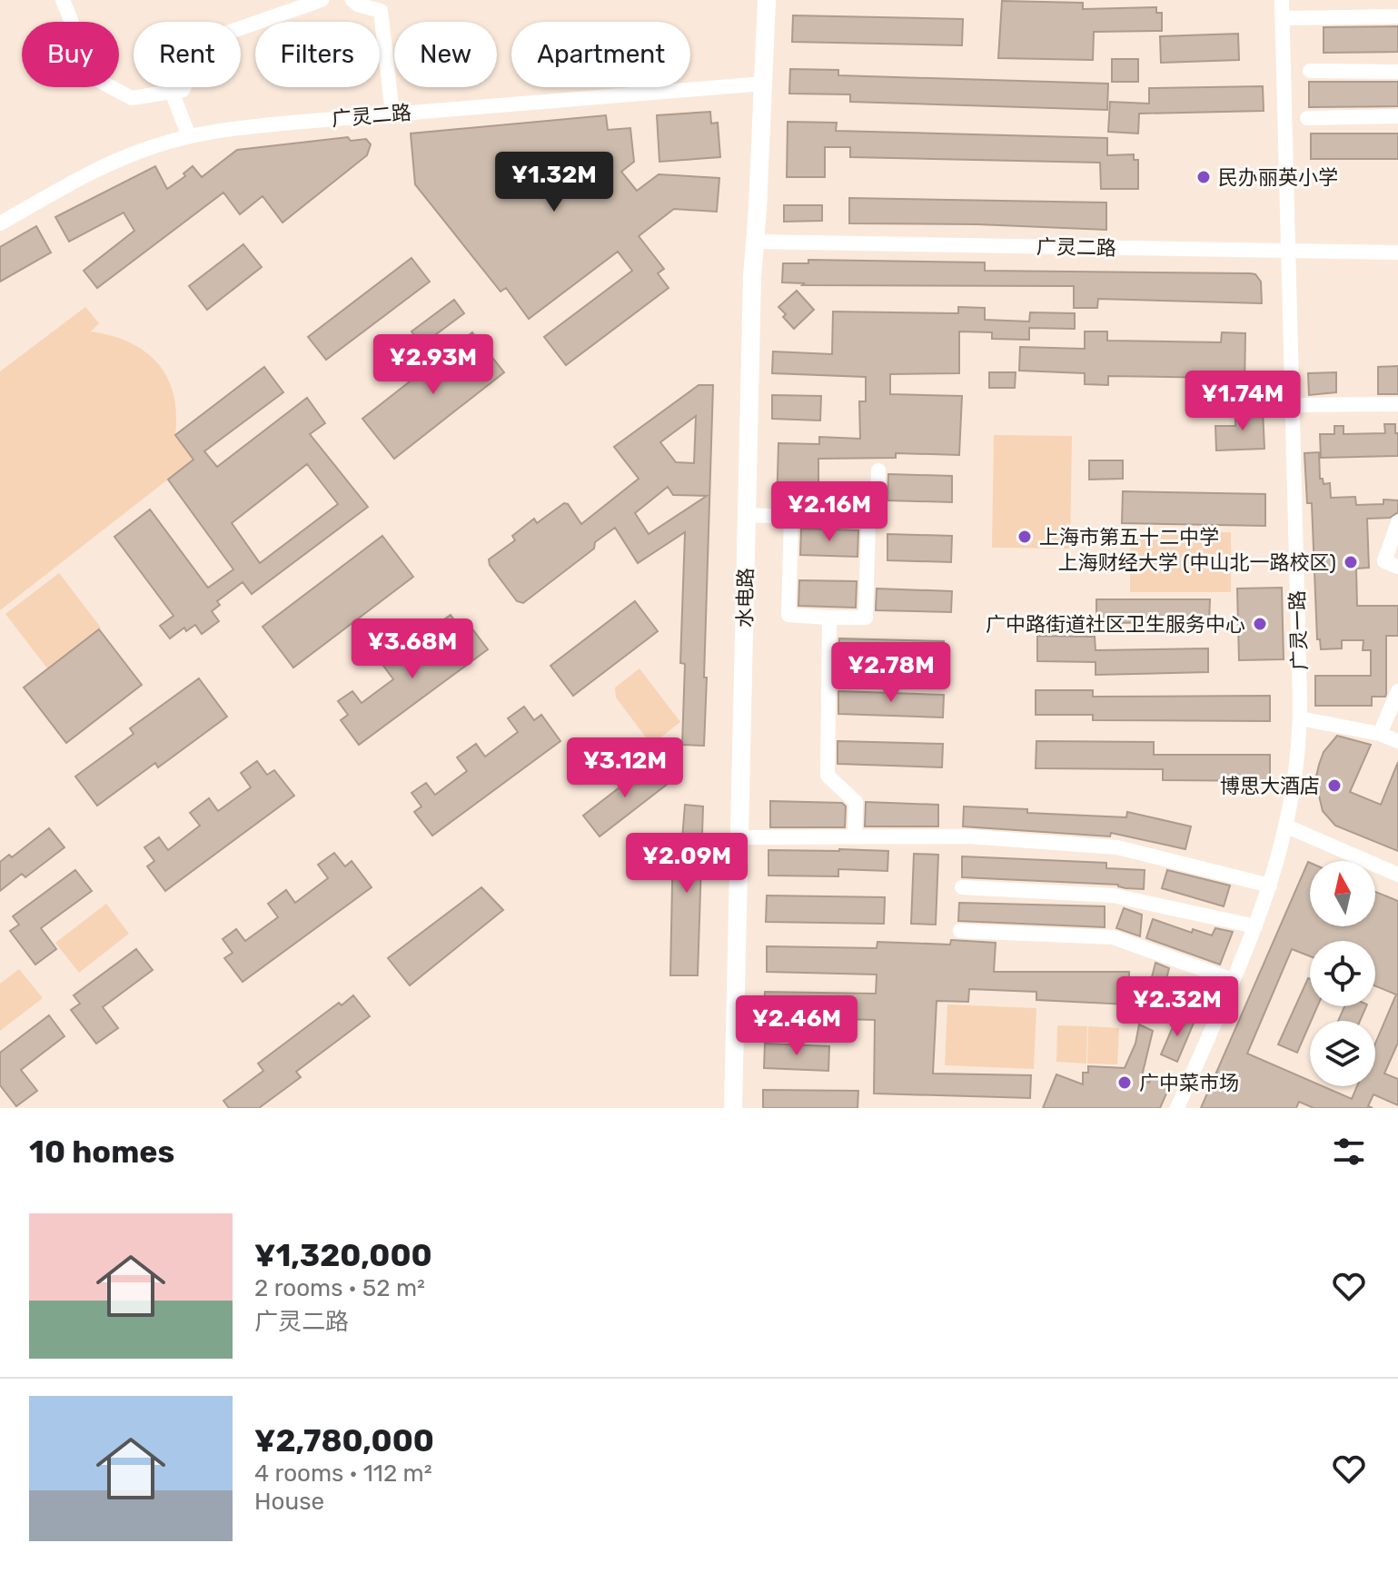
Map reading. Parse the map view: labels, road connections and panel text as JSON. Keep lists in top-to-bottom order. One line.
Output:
{"streets":{"main road":["水电路"],"street":["广灵二路","广灵一路"]},"crossings":[["广灵二路","水电路"],["广灵二路","广灵一路"]],"places":["民办丽英小学","上海市第五十二中学","上海财经大学 (中山北一路校区)","广中路街道社区卫生服务中心","博思大酒店","广中菜市场"],"north":"top","page":{"chip":["Buy","Rent","Filters","New","Apartment"],"price":["¥1.32M","¥2.93M","¥1.74M","¥2.16M","¥3.68M","¥2.78M","¥3.12M","¥2.09M","¥2.32M","¥2.46M"],"heading":"10 homes","list":[{"name":"¥1,320,000","note":"2 rooms · 52 m² · 广灵二路"},{"name":"¥2,780,000","note":"4 rooms · 112 m² · House"}]}}
